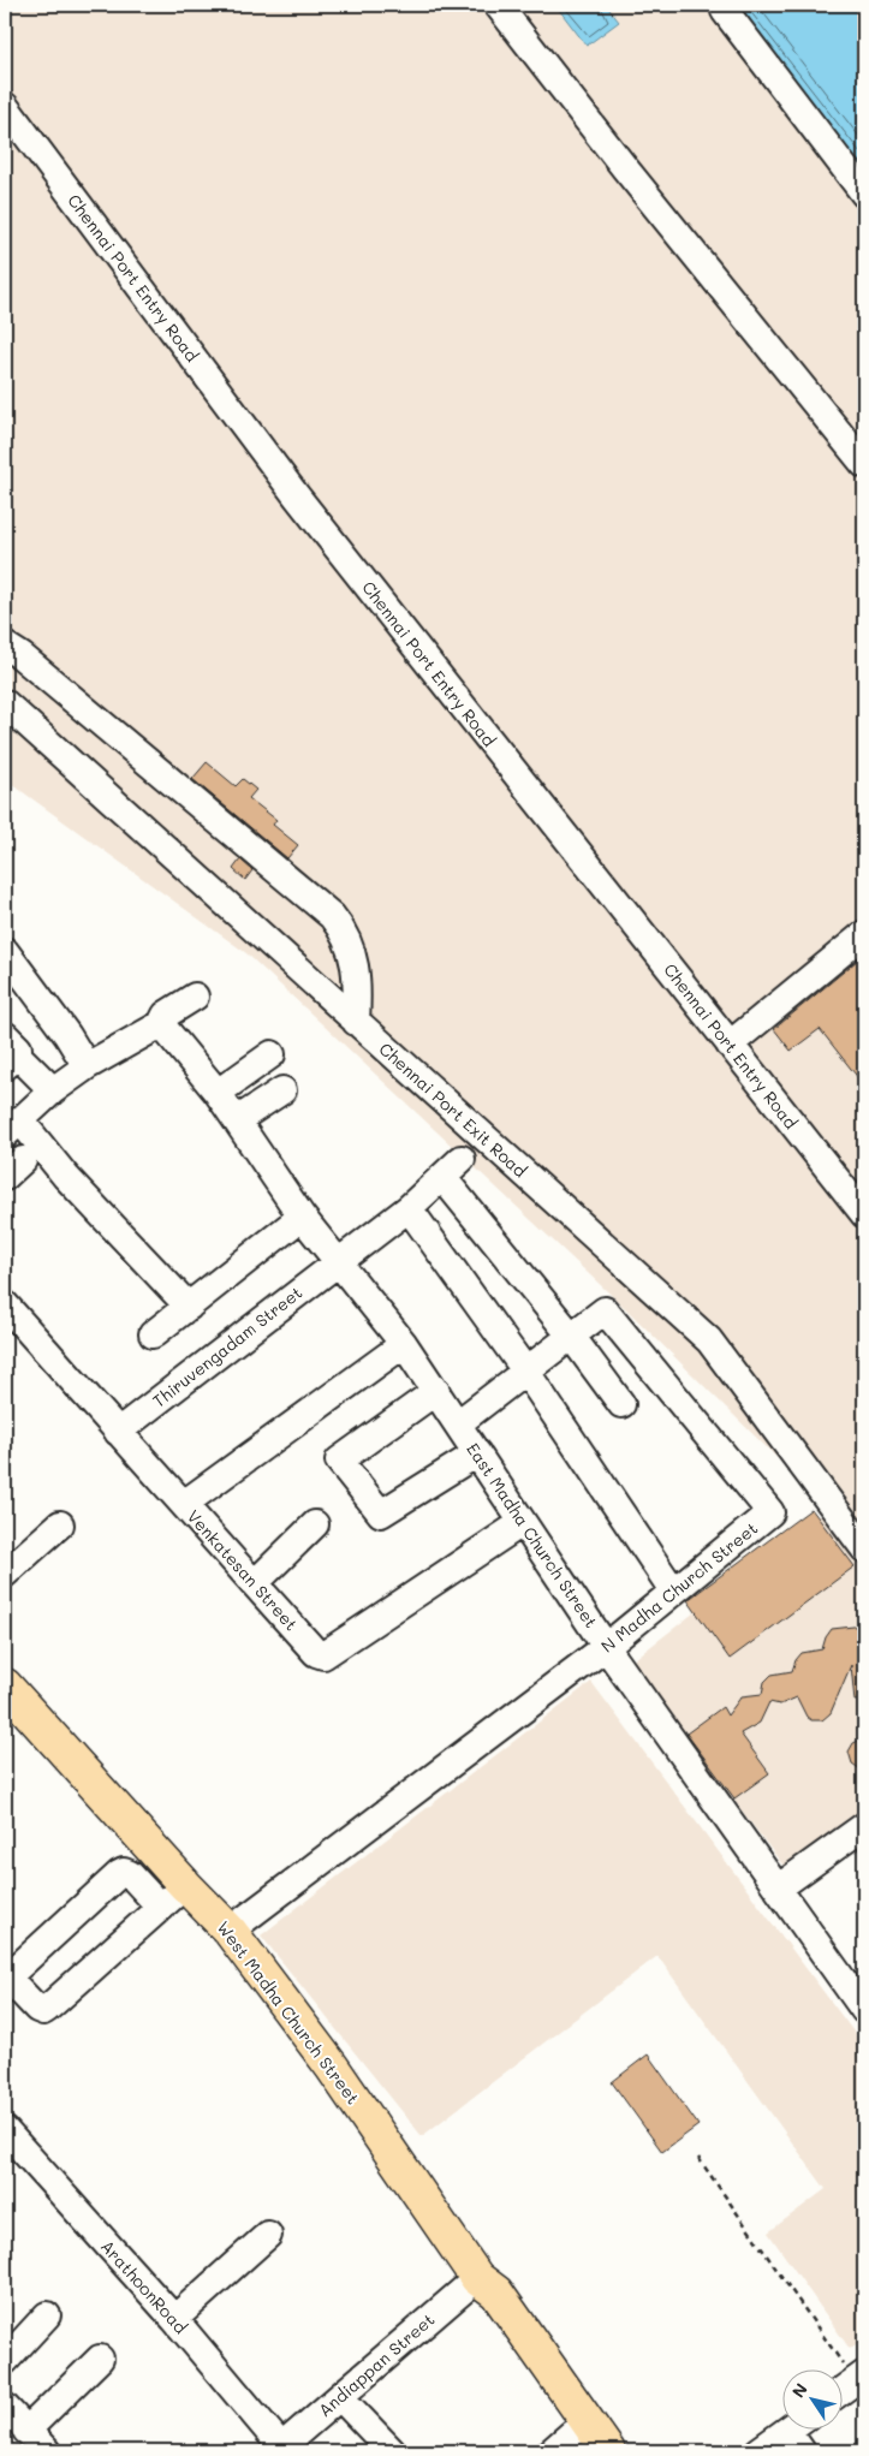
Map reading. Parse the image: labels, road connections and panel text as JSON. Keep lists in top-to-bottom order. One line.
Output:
{"streets":{"main road":["West Madha Church Street"],"street":["Chennai Port Entry Road","Chennai Port Exit Road","Thiruvengadam Street","East Madha Church Street","Venkatesan Street","N Madha Church Street","ArathoonRoad","Andiappan Street"]},"crossings":[["Thiruvengadam Street","East Madha Church Street"],["Thiruvengadam Street","Venkatesan Street"],["Thiruvengadam Street","N Madha Church Street"],["East Madha Church Street","Venkatesan Street"],["East Madha Church Street","N Madha Church Street"],["N Madha Church Street","West Madha Church Street"],["West Madha Church Street","Andiappan Street"],["ArathoonRoad","Andiappan Street"]],"north":"top left"}
